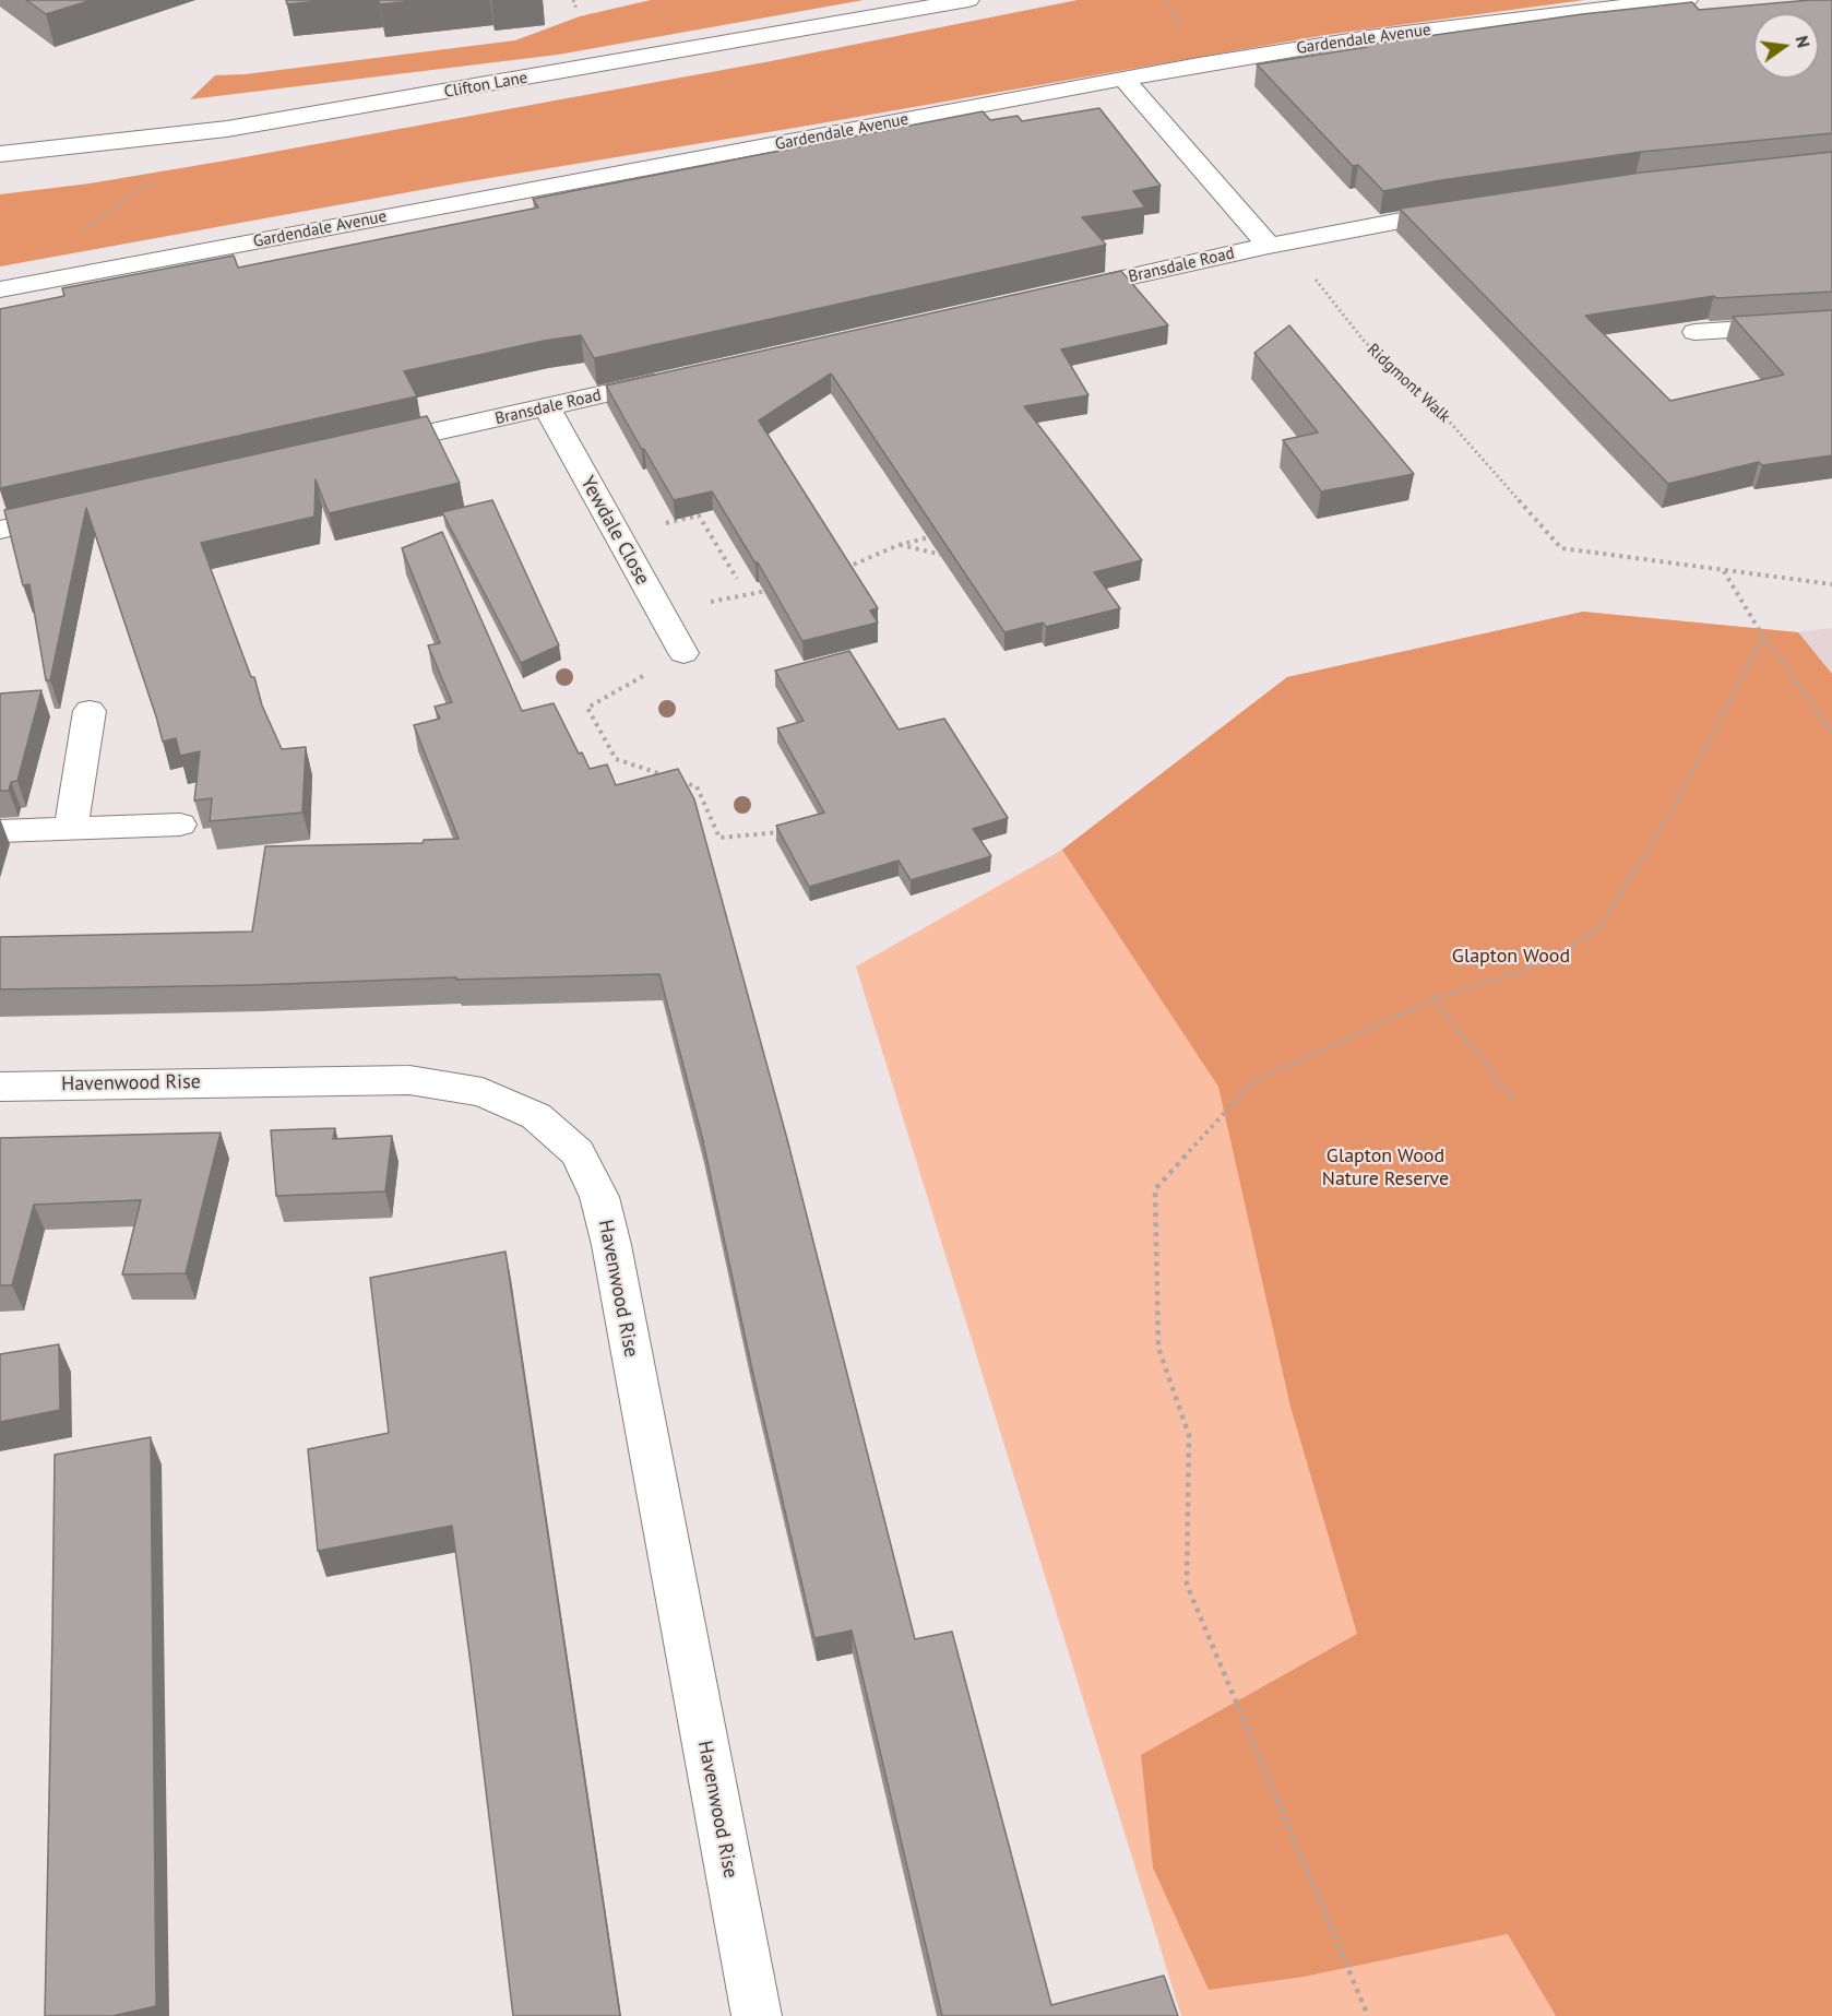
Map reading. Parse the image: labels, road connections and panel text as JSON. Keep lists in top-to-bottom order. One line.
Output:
{"streets":{"street":["Gardendale Avenue","Clifton Lane","Bransdale Road","Yewdale Close","Havenwood Rise"],"path":["Ridgmont Walk"]},"crossings":[["Bransdale Road","Ridgmont Walk"],["Bransdale Road","Yewdale Close"]],"parks":["Glapton Wood","Glapton Wood Nature Reserve"],"north":"right"}
